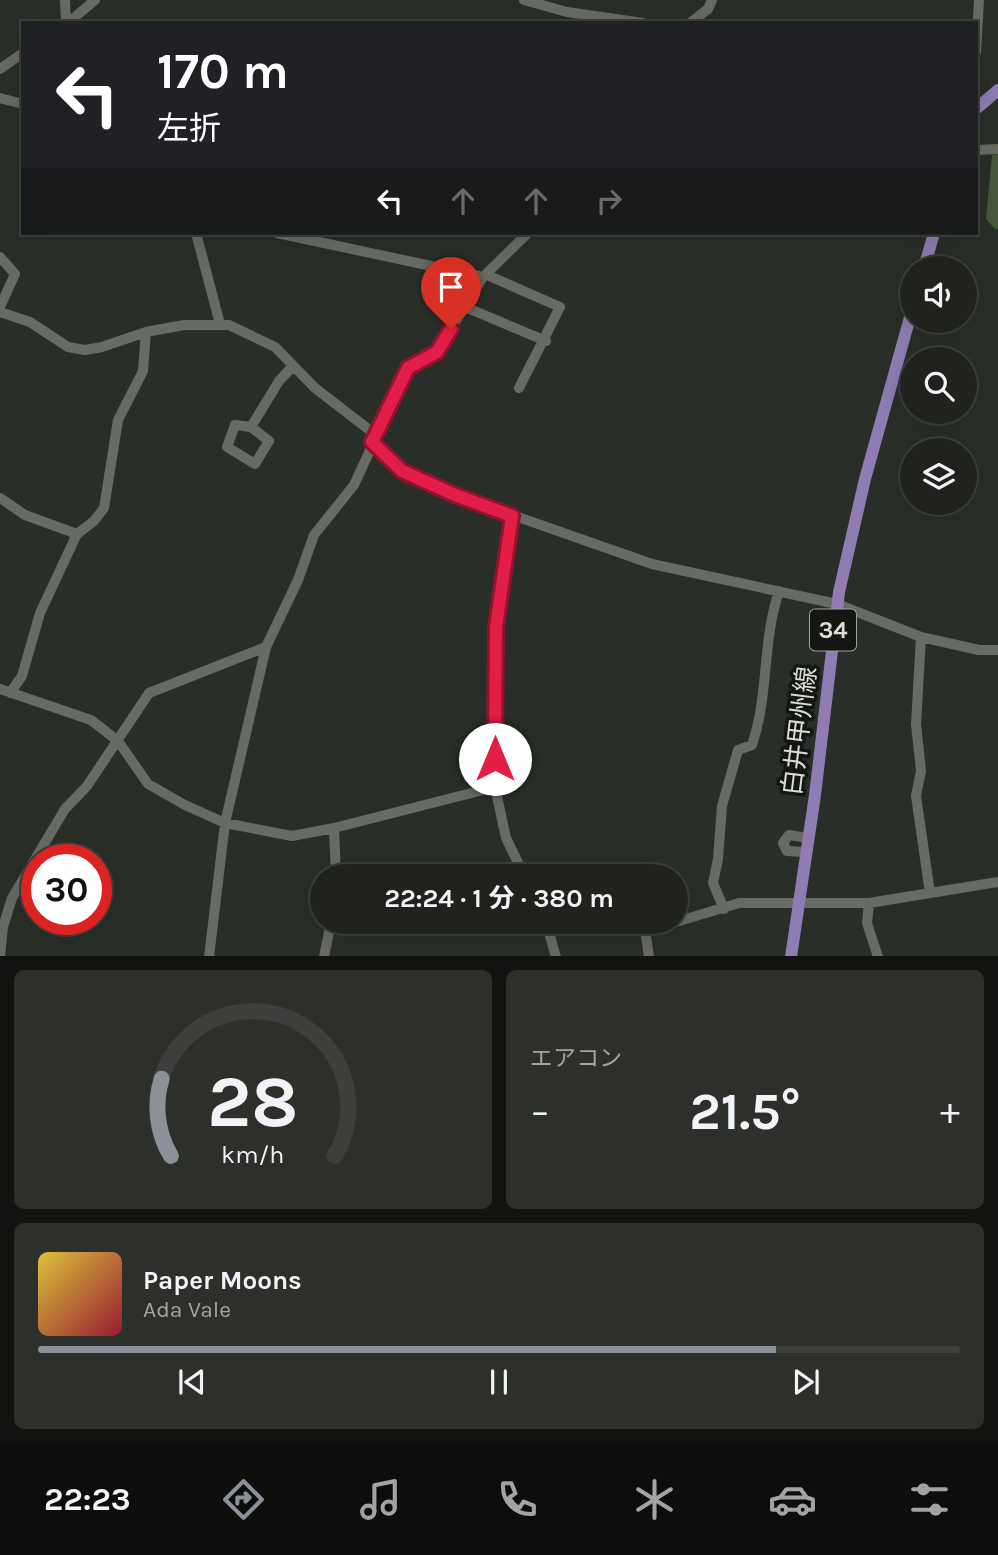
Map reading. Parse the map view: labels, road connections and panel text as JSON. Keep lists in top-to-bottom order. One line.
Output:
{"streets":{"main road":["34","白井甲州線"]},"page":{"turn":["170 m","左折"],"limit":"30","trip":"22:24 · 1 分 · 380 m","tile":"エアコン","heat":["−","21.5°","+"],"song":["Paper Moons","Ada Vale"],"tabs":"22:23","gauge":["28","km/h"]}}
